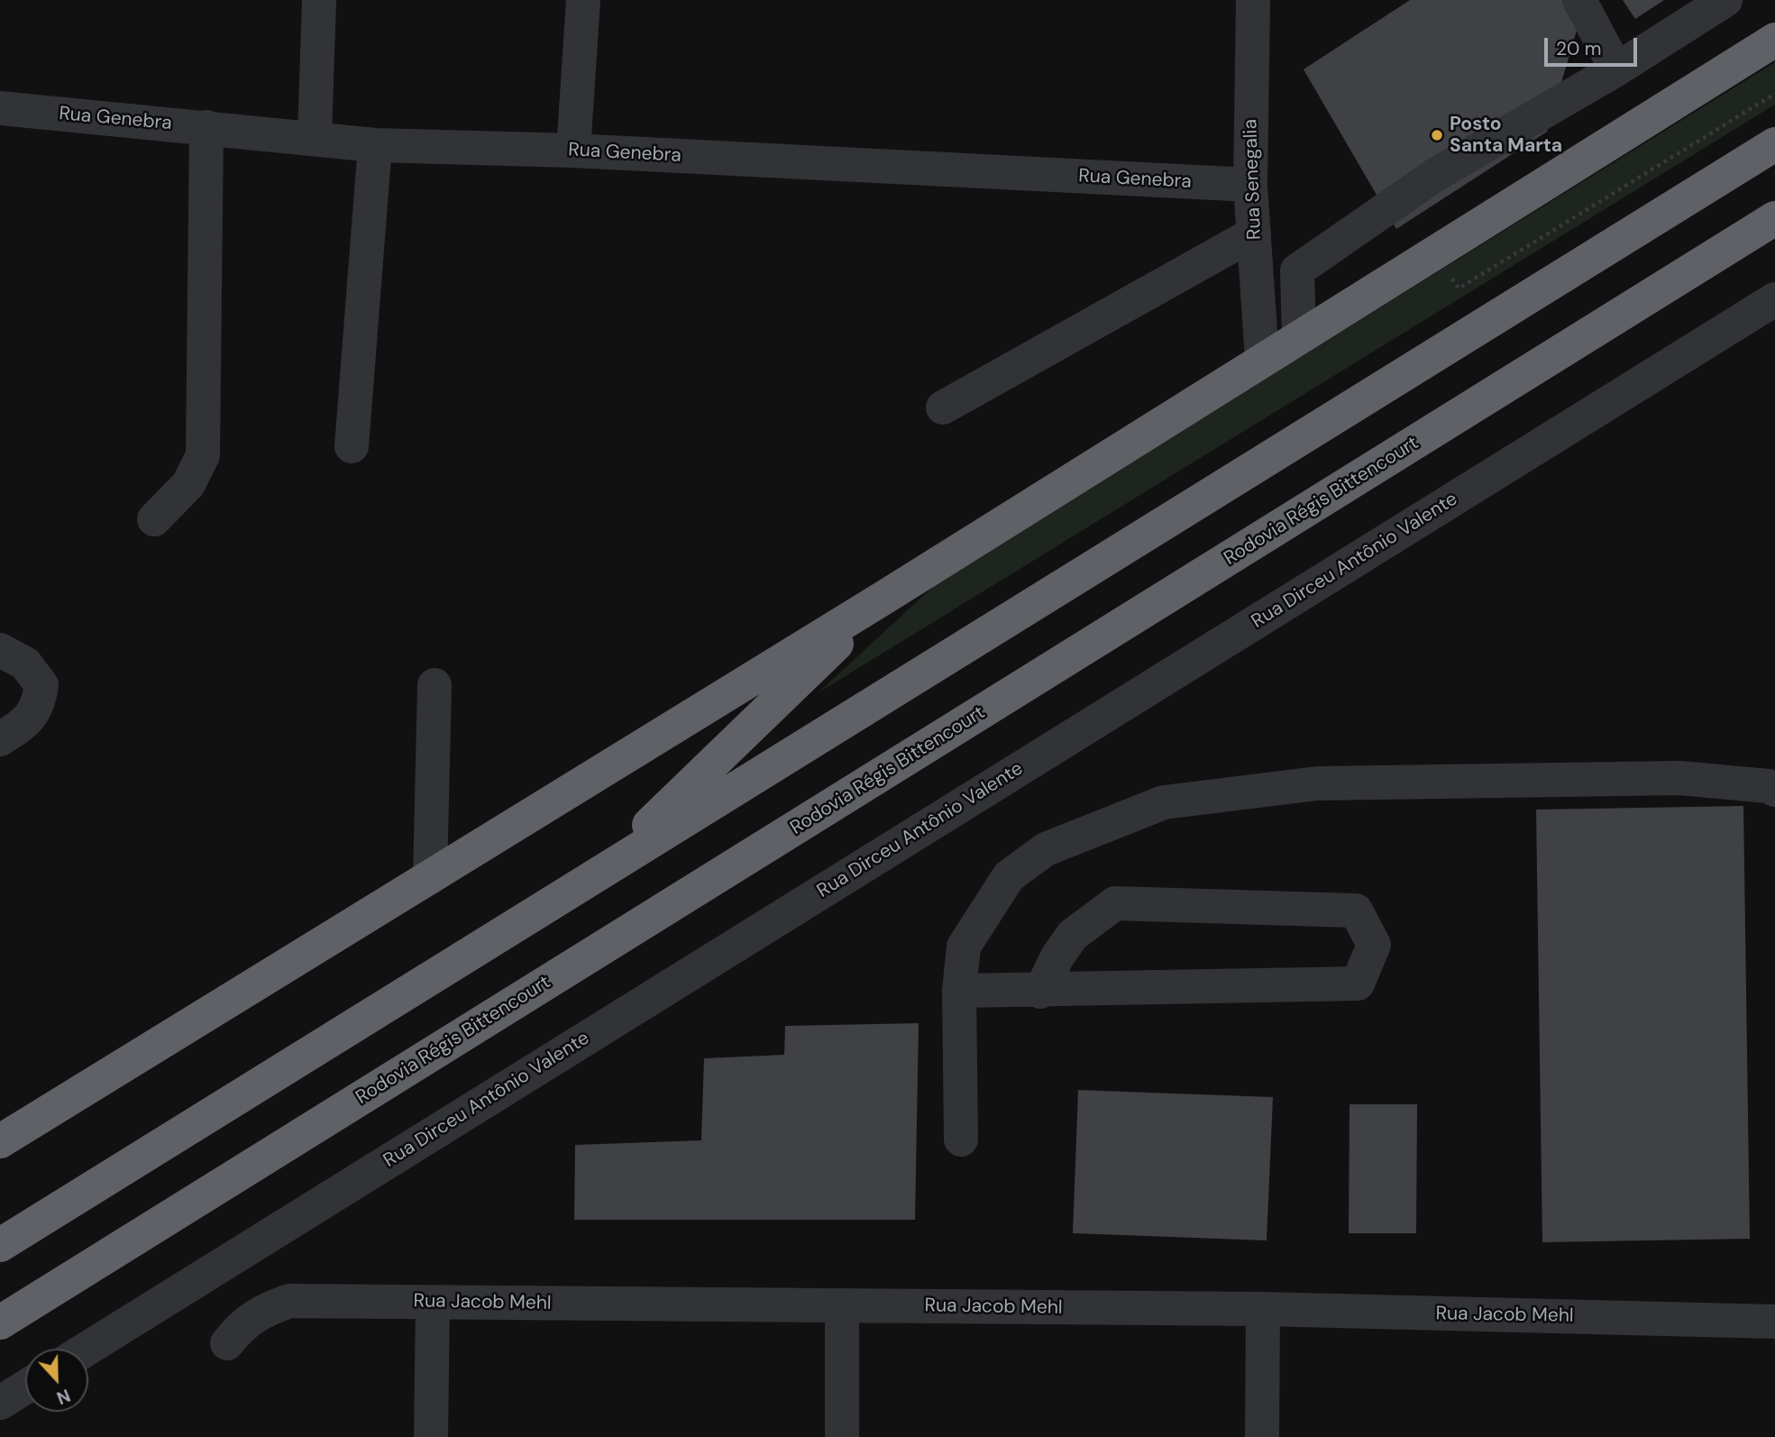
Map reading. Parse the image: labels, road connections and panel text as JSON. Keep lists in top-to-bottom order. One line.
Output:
{"streets":{"highway":["Rodovia Régis Bittencourt"],"street":["Rua Genebra","Rua Senegalia","Rua Dirceu Antônio Valente","Rua Jacob Mehl"]},"crossings":[["Rua Genebra","Rua Senegalia"]],"places":["Posto Santa Marta"],"scale_bar":"20 m","north":"bottom"}
